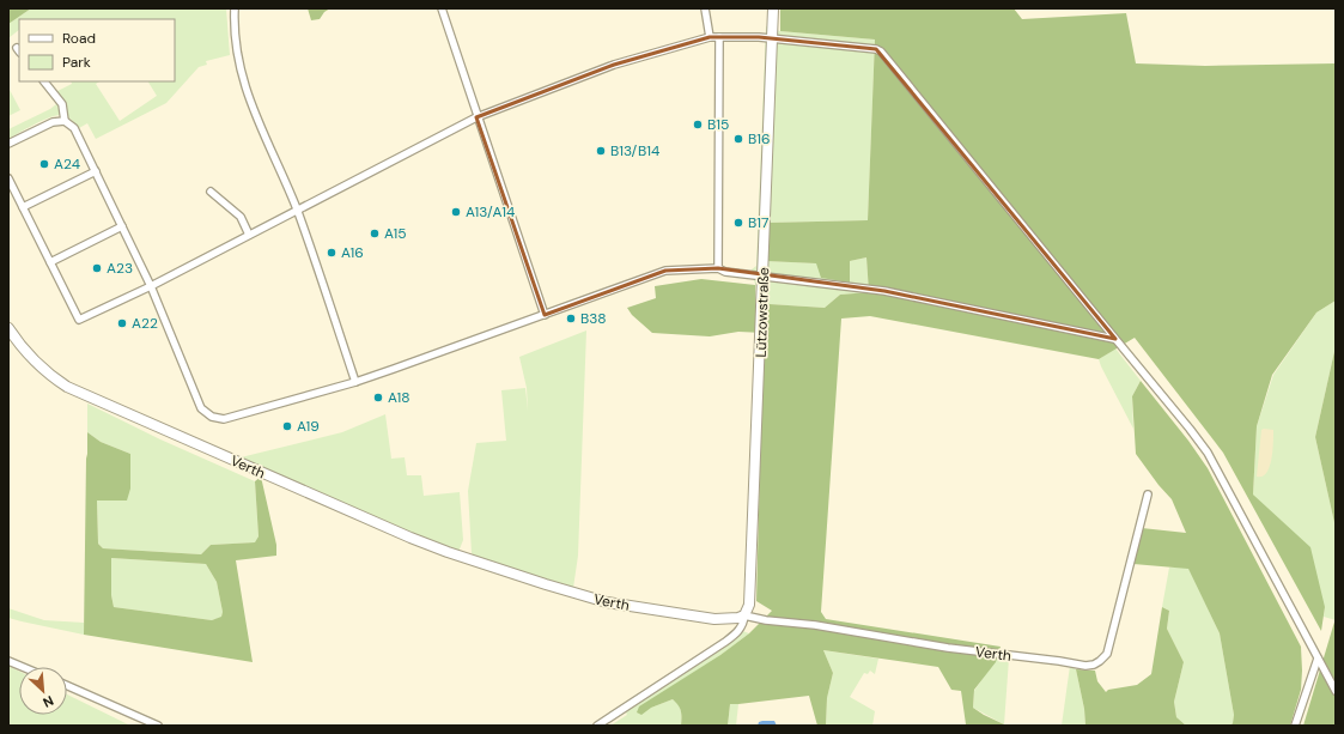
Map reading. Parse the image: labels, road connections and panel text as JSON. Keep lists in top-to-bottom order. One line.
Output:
{"streets":{"street":["Lützowstraße","Verth"]},"crossings":[["Lützowstraße","Verth"]],"places":["B15","B16","B13/B14","A24","A13/A14","B17","A15","A16","A23","B38","A22","A18","A19"],"legend":["Road","Park"],"north":"bottom right"}
